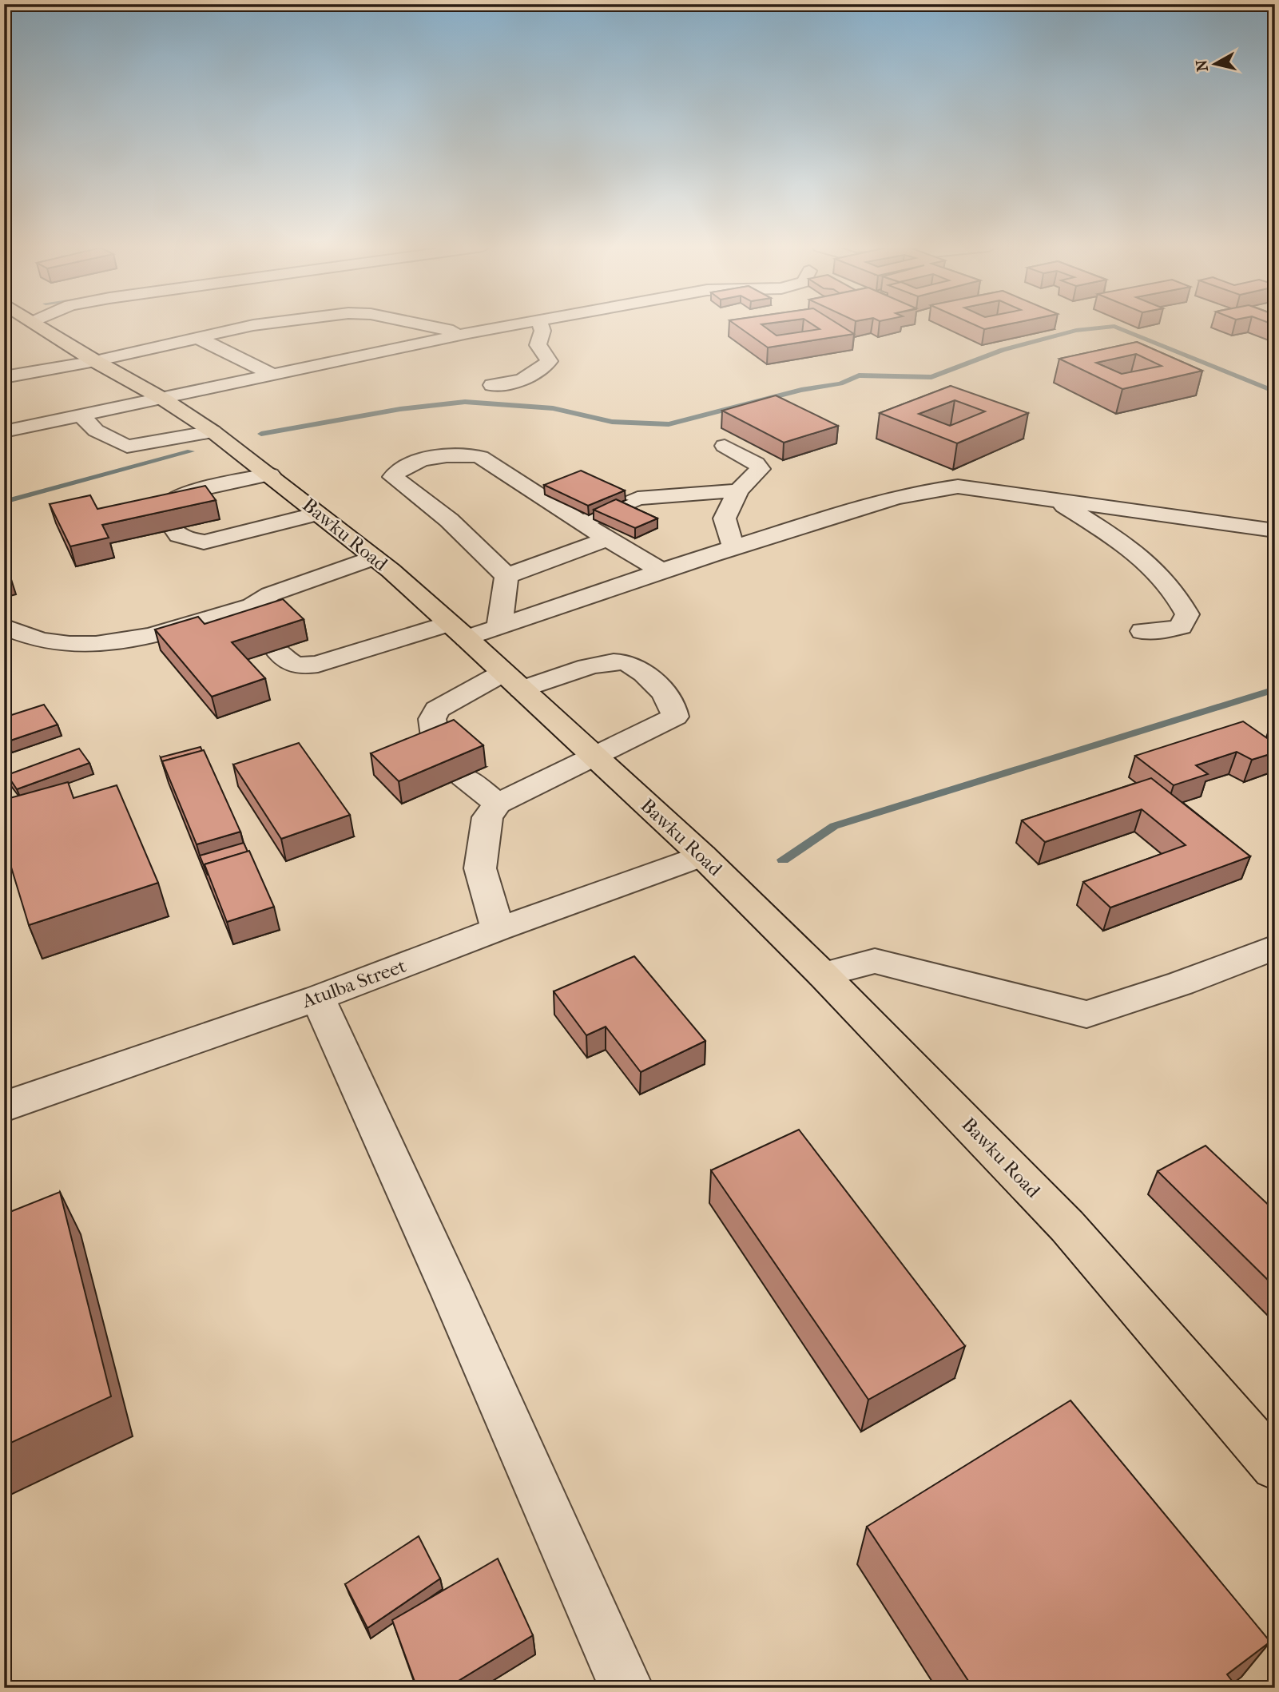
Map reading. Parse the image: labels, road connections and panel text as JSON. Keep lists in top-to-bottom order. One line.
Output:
{"streets":{"highway":["Bawku Road"],"street":["Atulba Street"]},"crossings":[["Bawku Road","Atulba Street"]],"north":"left"}
